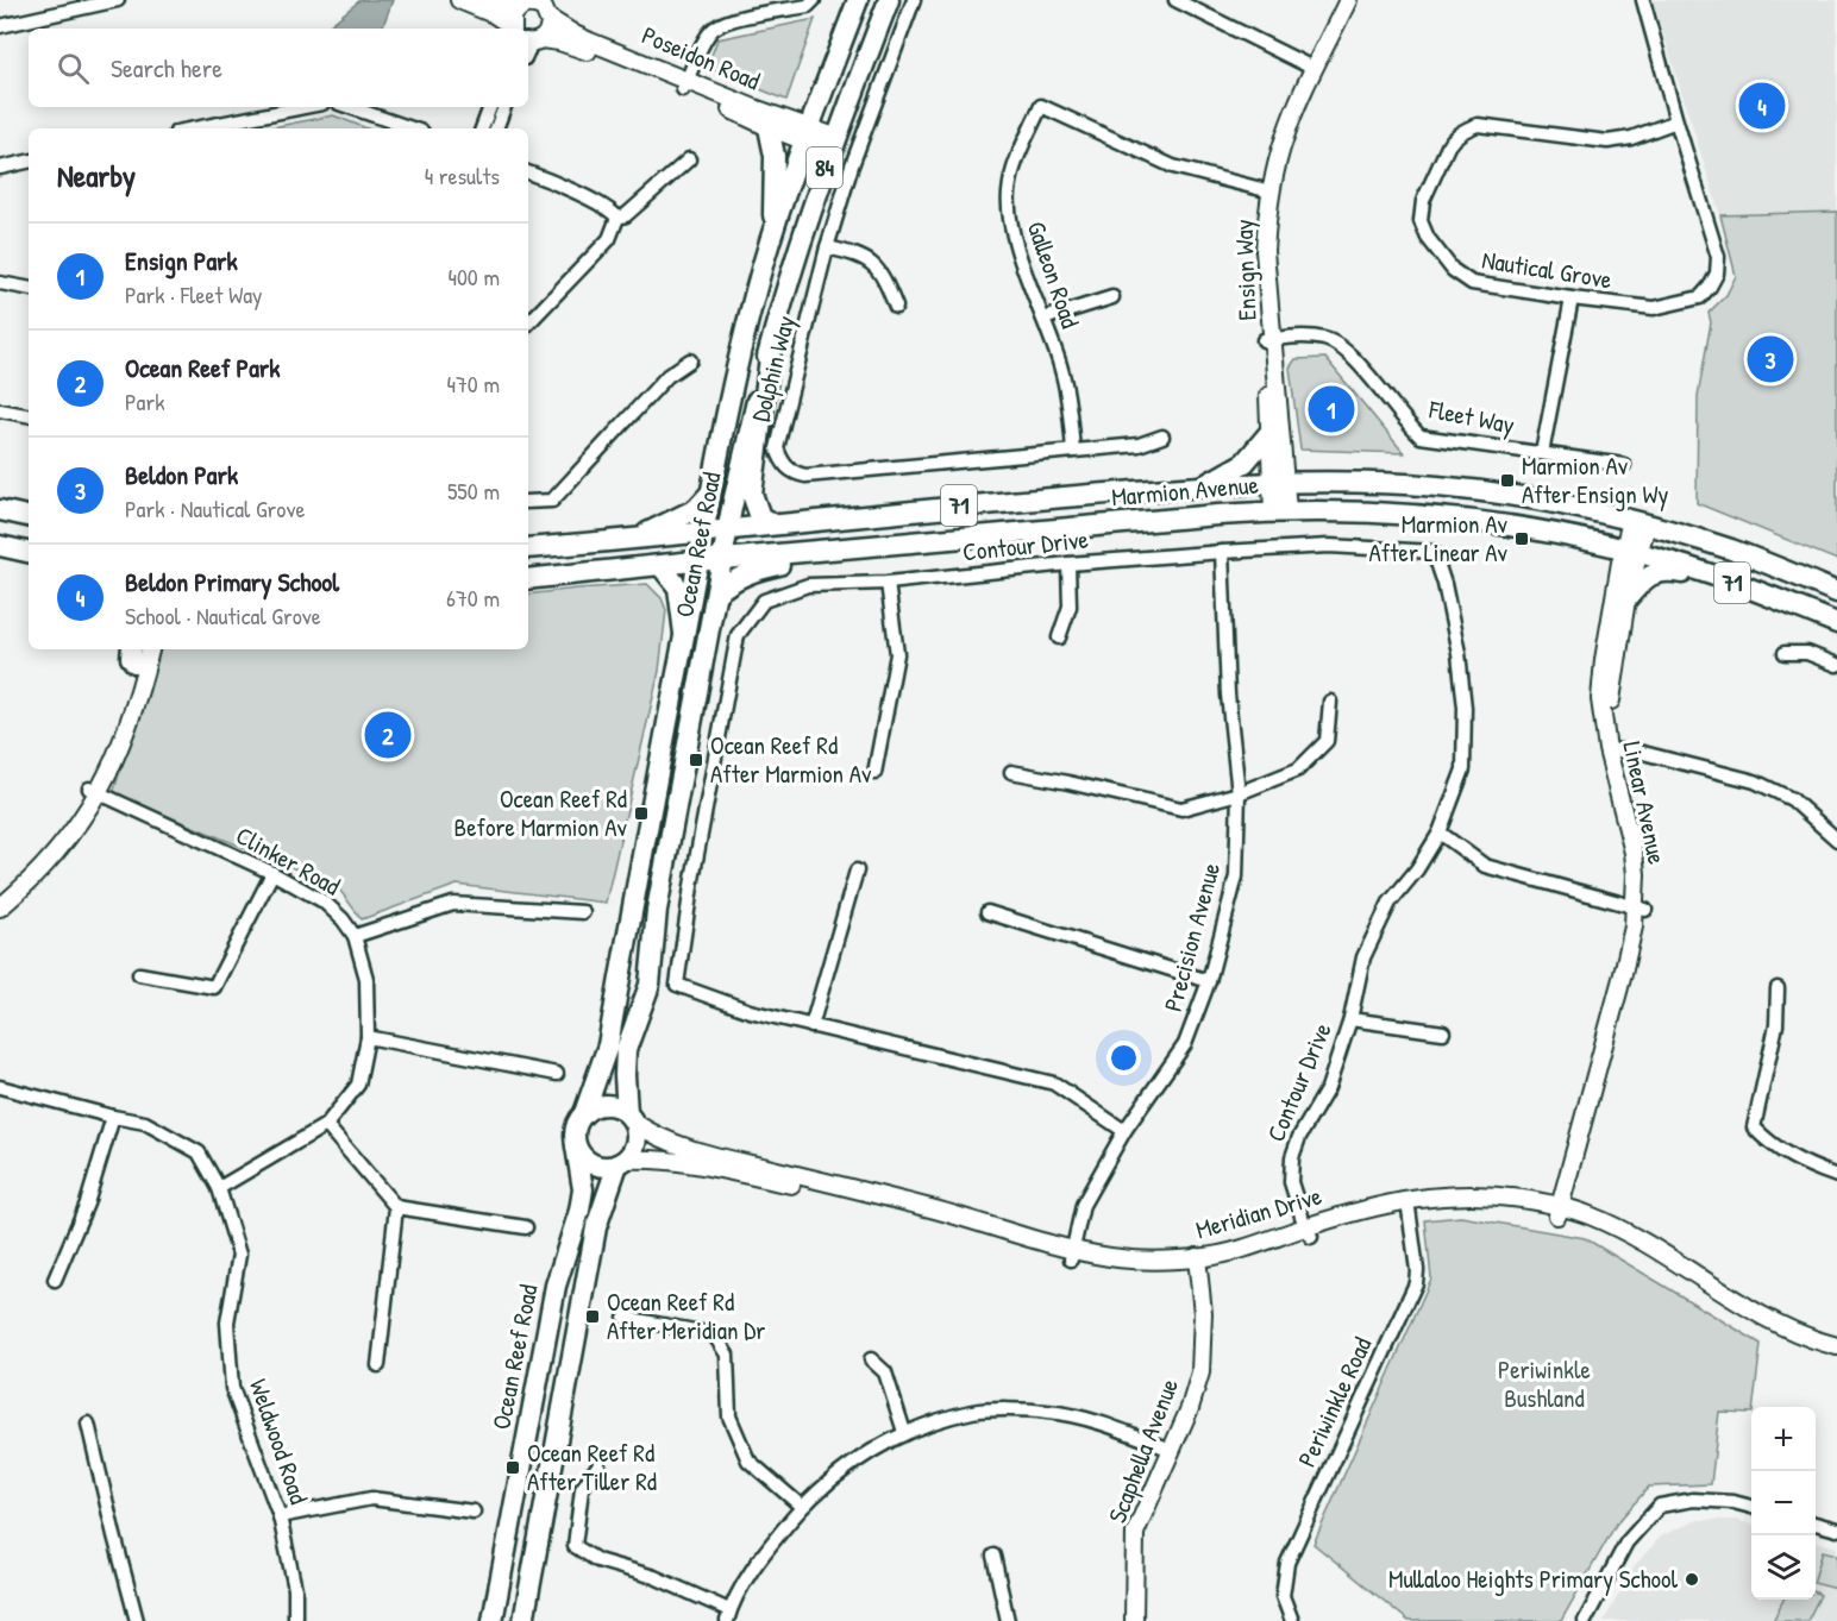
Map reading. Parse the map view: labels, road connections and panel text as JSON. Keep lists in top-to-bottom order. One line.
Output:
{"streets":{"main road":["84","Marmion Avenue","71","Ocean Reef Road"],"street":["Poseidon Road","Ensign Way","Nautical Grove","Galleon Road","Dolphin Way","Fleet Way","Contour Drive","Linear Avenue","Clinker Road","Precision Avenue","Meridian Drive","Periwinkle Road","Weldwood Road","Scaphella Avenue"]},"crossings":[["Poseidon Road","Ocean Reef Road"],["Ensign Way","Galleon Road"],["Ensign Way","Fleet Way"],["Ensign Way","Marmion Avenue"],["Galleon Road","Dolphin Way"],["Marmion Avenue","Ocean Reef Road"],["Marmion Avenue","Linear Avenue"],["Ocean Reef Road","Meridian Drive"],["Contour Drive","Precision Avenue"],["Contour Drive","Meridian Drive"],["Linear Avenue","Meridian Drive"],["Clinker Road","Weldwood Road"],["Precision Avenue","Meridian Drive"],["Meridian Drive","Periwinkle Road"],["Meridian Drive","Scaphella Avenue"]],"parks":["Periwinkle Bushland"],"places":{"transit":["Marmion Av After Ensign Wy","Marmion Av After Linear Av","Ocean Reef Rd After Marmion Av","Ocean Reef Rd Before Marmion Av","Ocean Reef Rd After Meridian Dr","Ocean Reef Rd After Tiller Rd"],"other":["Mullaloo Heights Primary School"]},"page":{"search":"Search here","pins":["4","3","1","2"],"heading":["Nearby","4 results"],"list":[{"mark":"1","name":"Ensign Park","note":"Park · Fleet Way","value":"400 m"},{"mark":"2","name":"Ocean Reef Park","note":"Park","value":"470 m"},{"mark":"3","name":"Beldon Park","note":"Park · Nautical Grove","value":"550 m"},{"mark":"4","name":"Beldon Primary School","note":"School · Nautical Grove","value":"670 m"}],"map_buttons":["+","−"]}}
